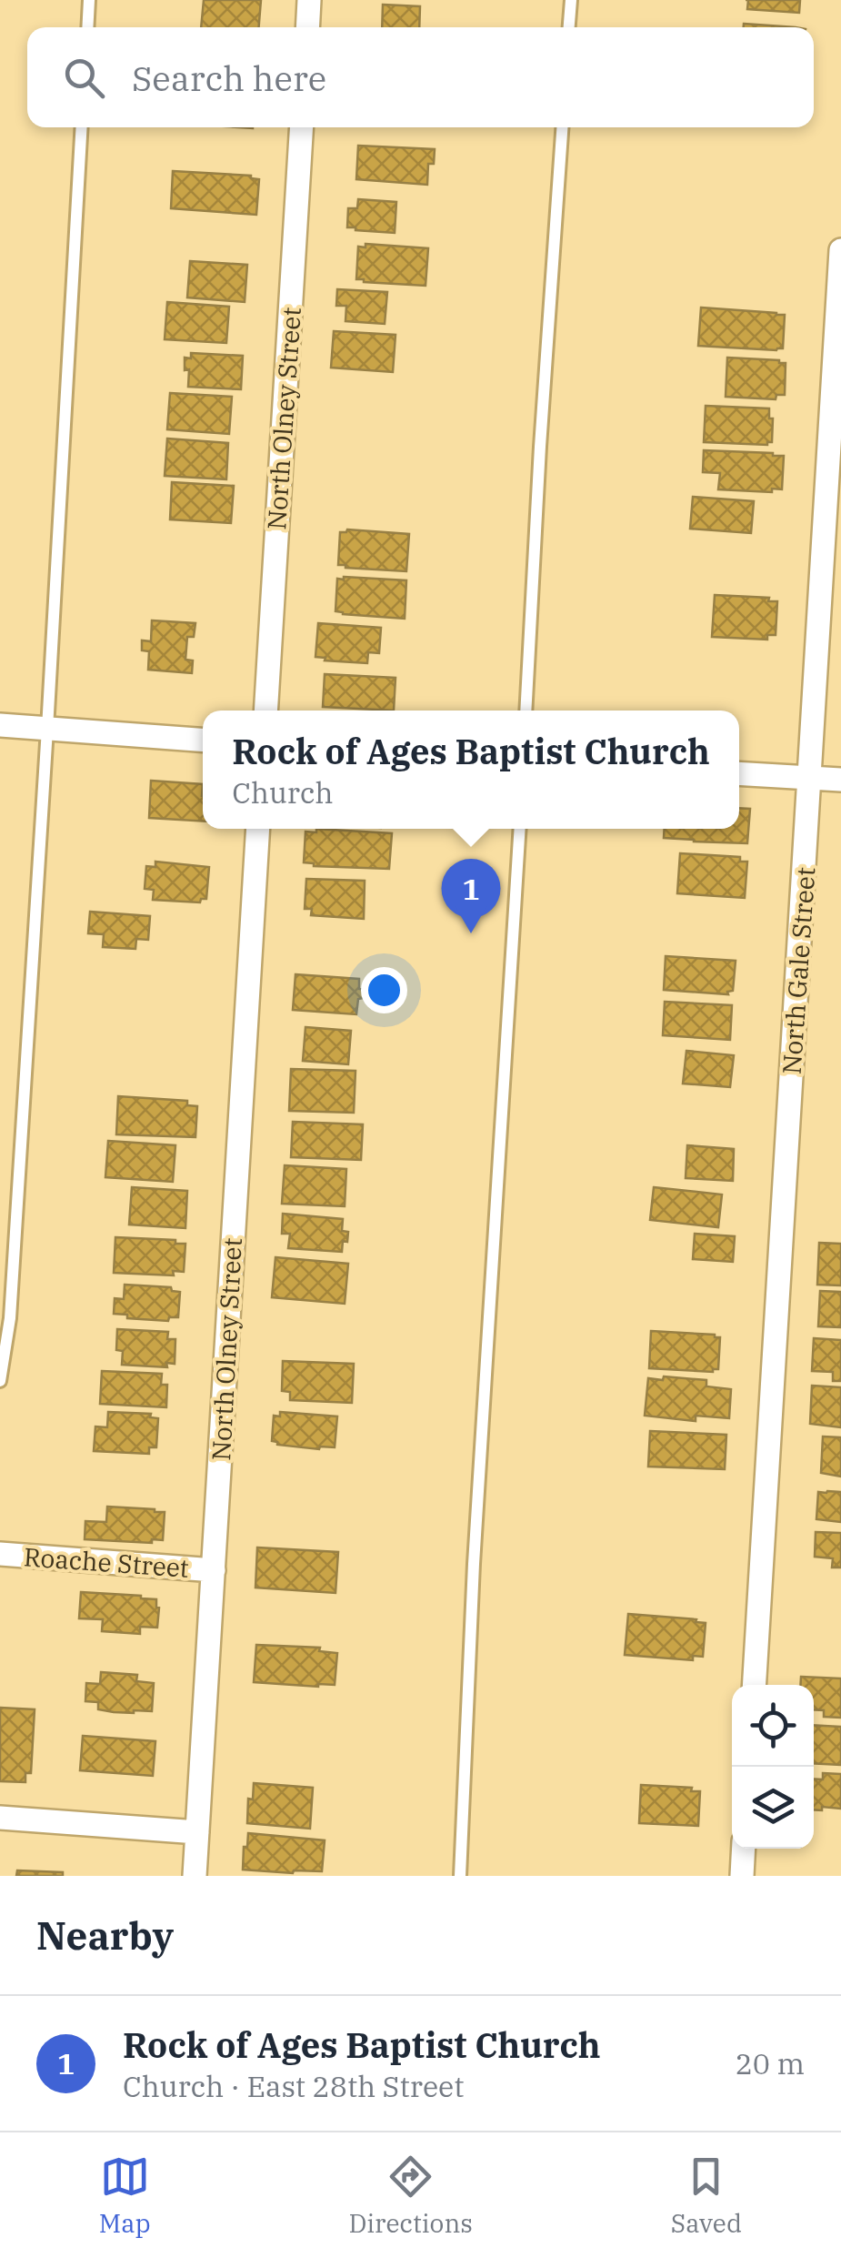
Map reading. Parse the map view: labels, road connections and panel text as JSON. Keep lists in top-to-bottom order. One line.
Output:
{"streets":{"street":["North Olney Street","North Gale Street","Roache Street"]},"crossings":[["North Olney Street","Roache Street"]],"page":{"search":"Search here","popup":["Rock of Ages Baptist Church","Church"],"pins":"1","heading":"Nearby","list":[{"mark":"1","name":"Rock of Ages Baptist Church","note":"Church · East 28th Street","value":"20 m"}],"nav":["Map","Directions","Saved"]}}
